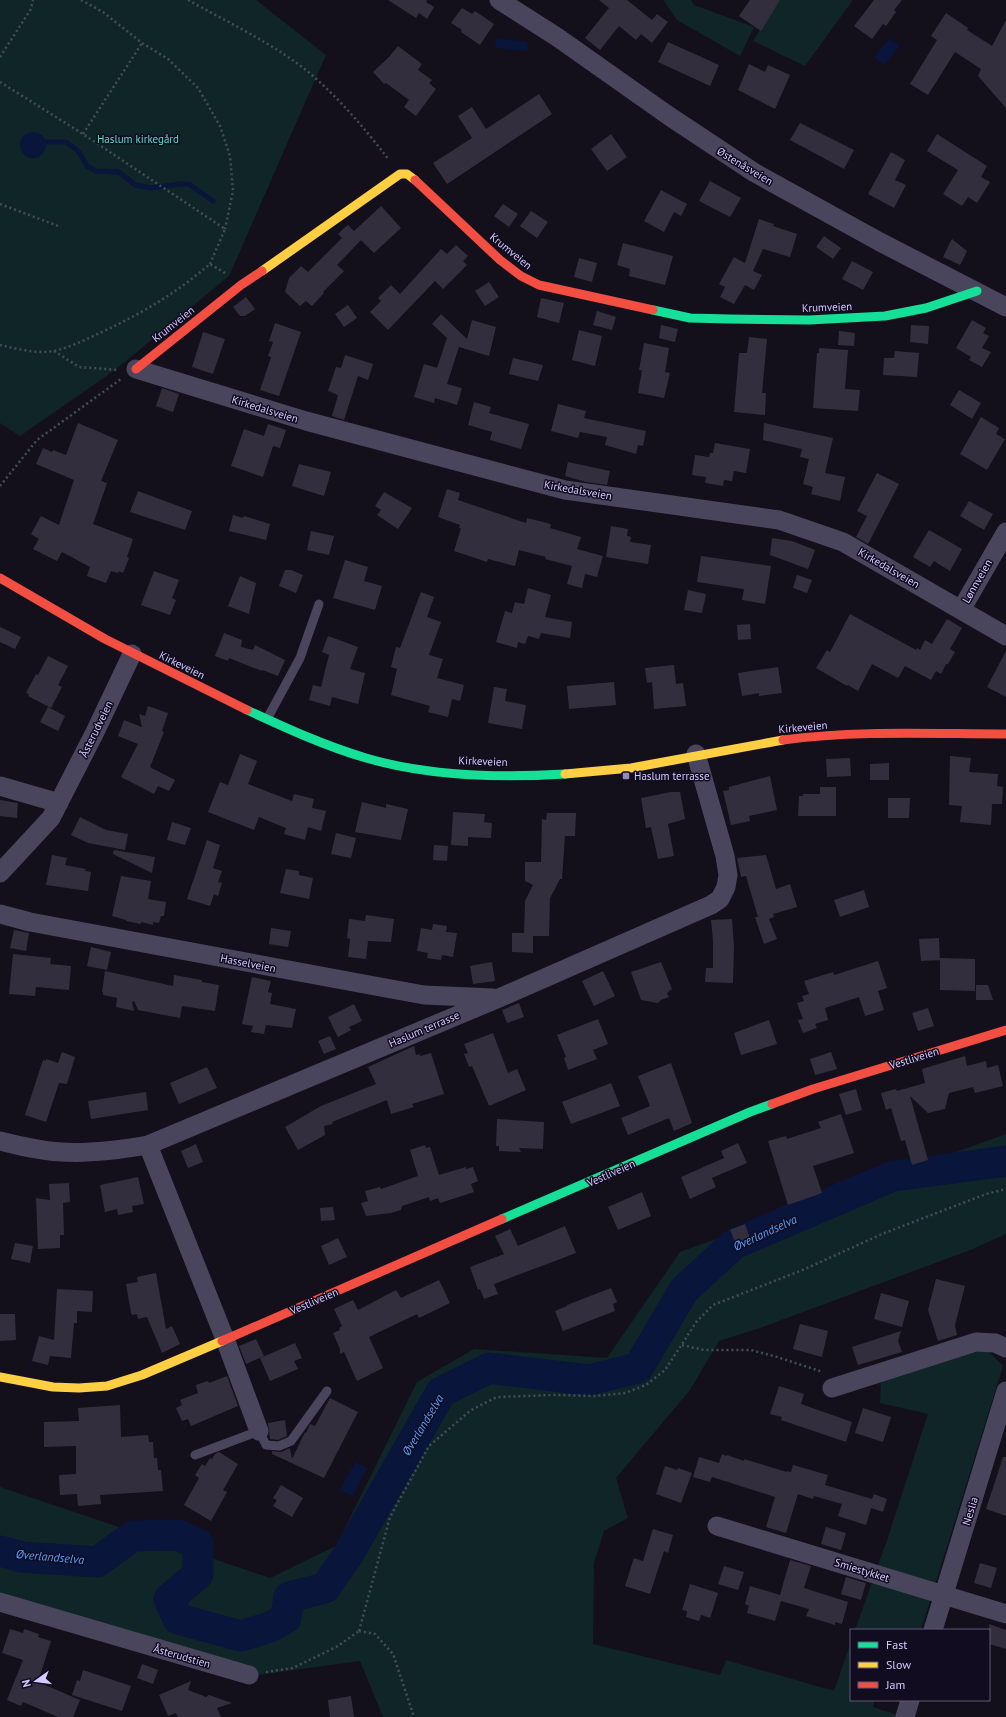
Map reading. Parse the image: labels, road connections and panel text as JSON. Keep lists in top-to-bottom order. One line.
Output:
{"streets":{"street":["Østenåsveien","Krumveien","Kirkedalsveien","Lønnveien","Kirkeveien","Åsterudveien","Hasselveien","Haslum terrasse","Vestliveien","Neslia","Smiestykket","Åsterudstien"]},"crossings":[["Østenåsveien","Krumveien"],["Krumveien","Kirkedalsveien"],["Kirkedalsveien","Lønnveien"],["Kirkeveien","Åsterudveien"],["Kirkeveien","Haslum terrasse"],["Hasselveien","Haslum terrasse"],["Neslia","Smiestykket"]],"water":["Øverlandselva"],"parks":["Haslum kirkegård"],"places":{"transit":["Haslum terrasse"]},"legend":["Fast","Slow","Jam"],"north":"left"}
